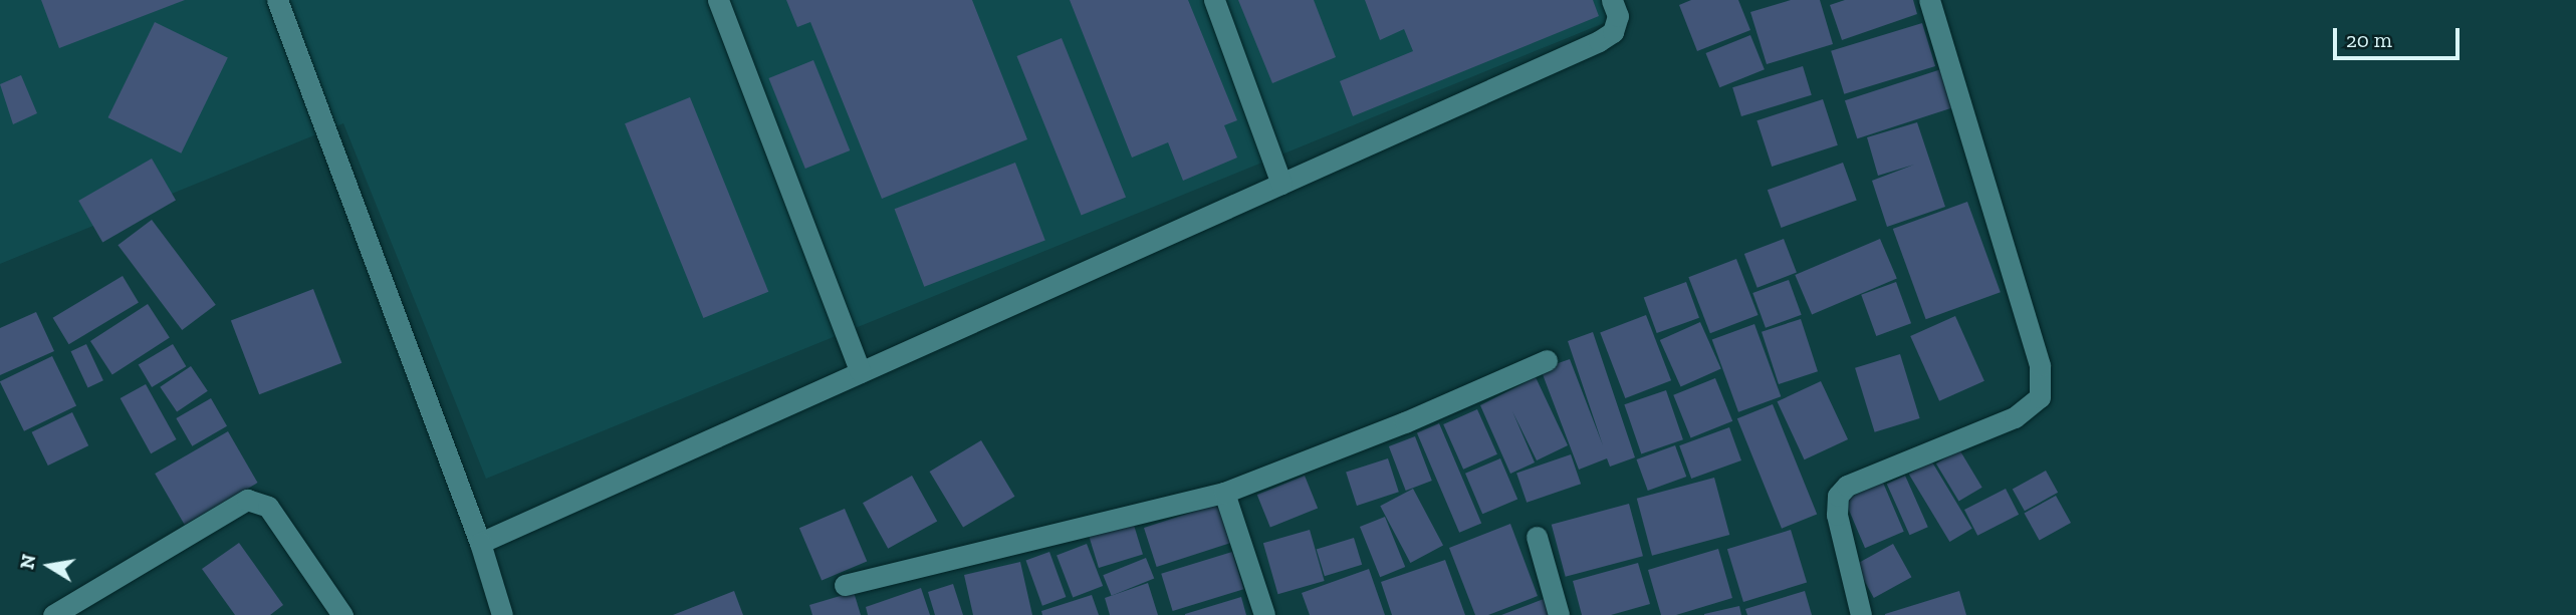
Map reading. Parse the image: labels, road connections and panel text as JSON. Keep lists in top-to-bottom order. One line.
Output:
{"scale_bar":"20 m","north":"left"}
